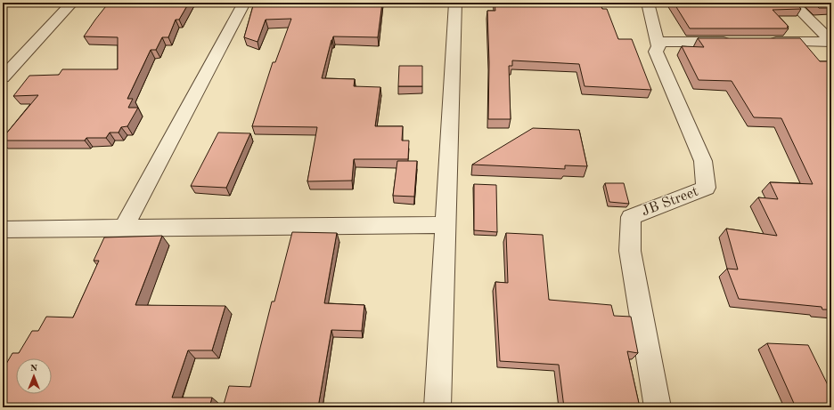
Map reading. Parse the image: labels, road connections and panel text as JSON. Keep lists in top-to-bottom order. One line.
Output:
{"streets":{"street":["JB Street"]},"north":"top"}
